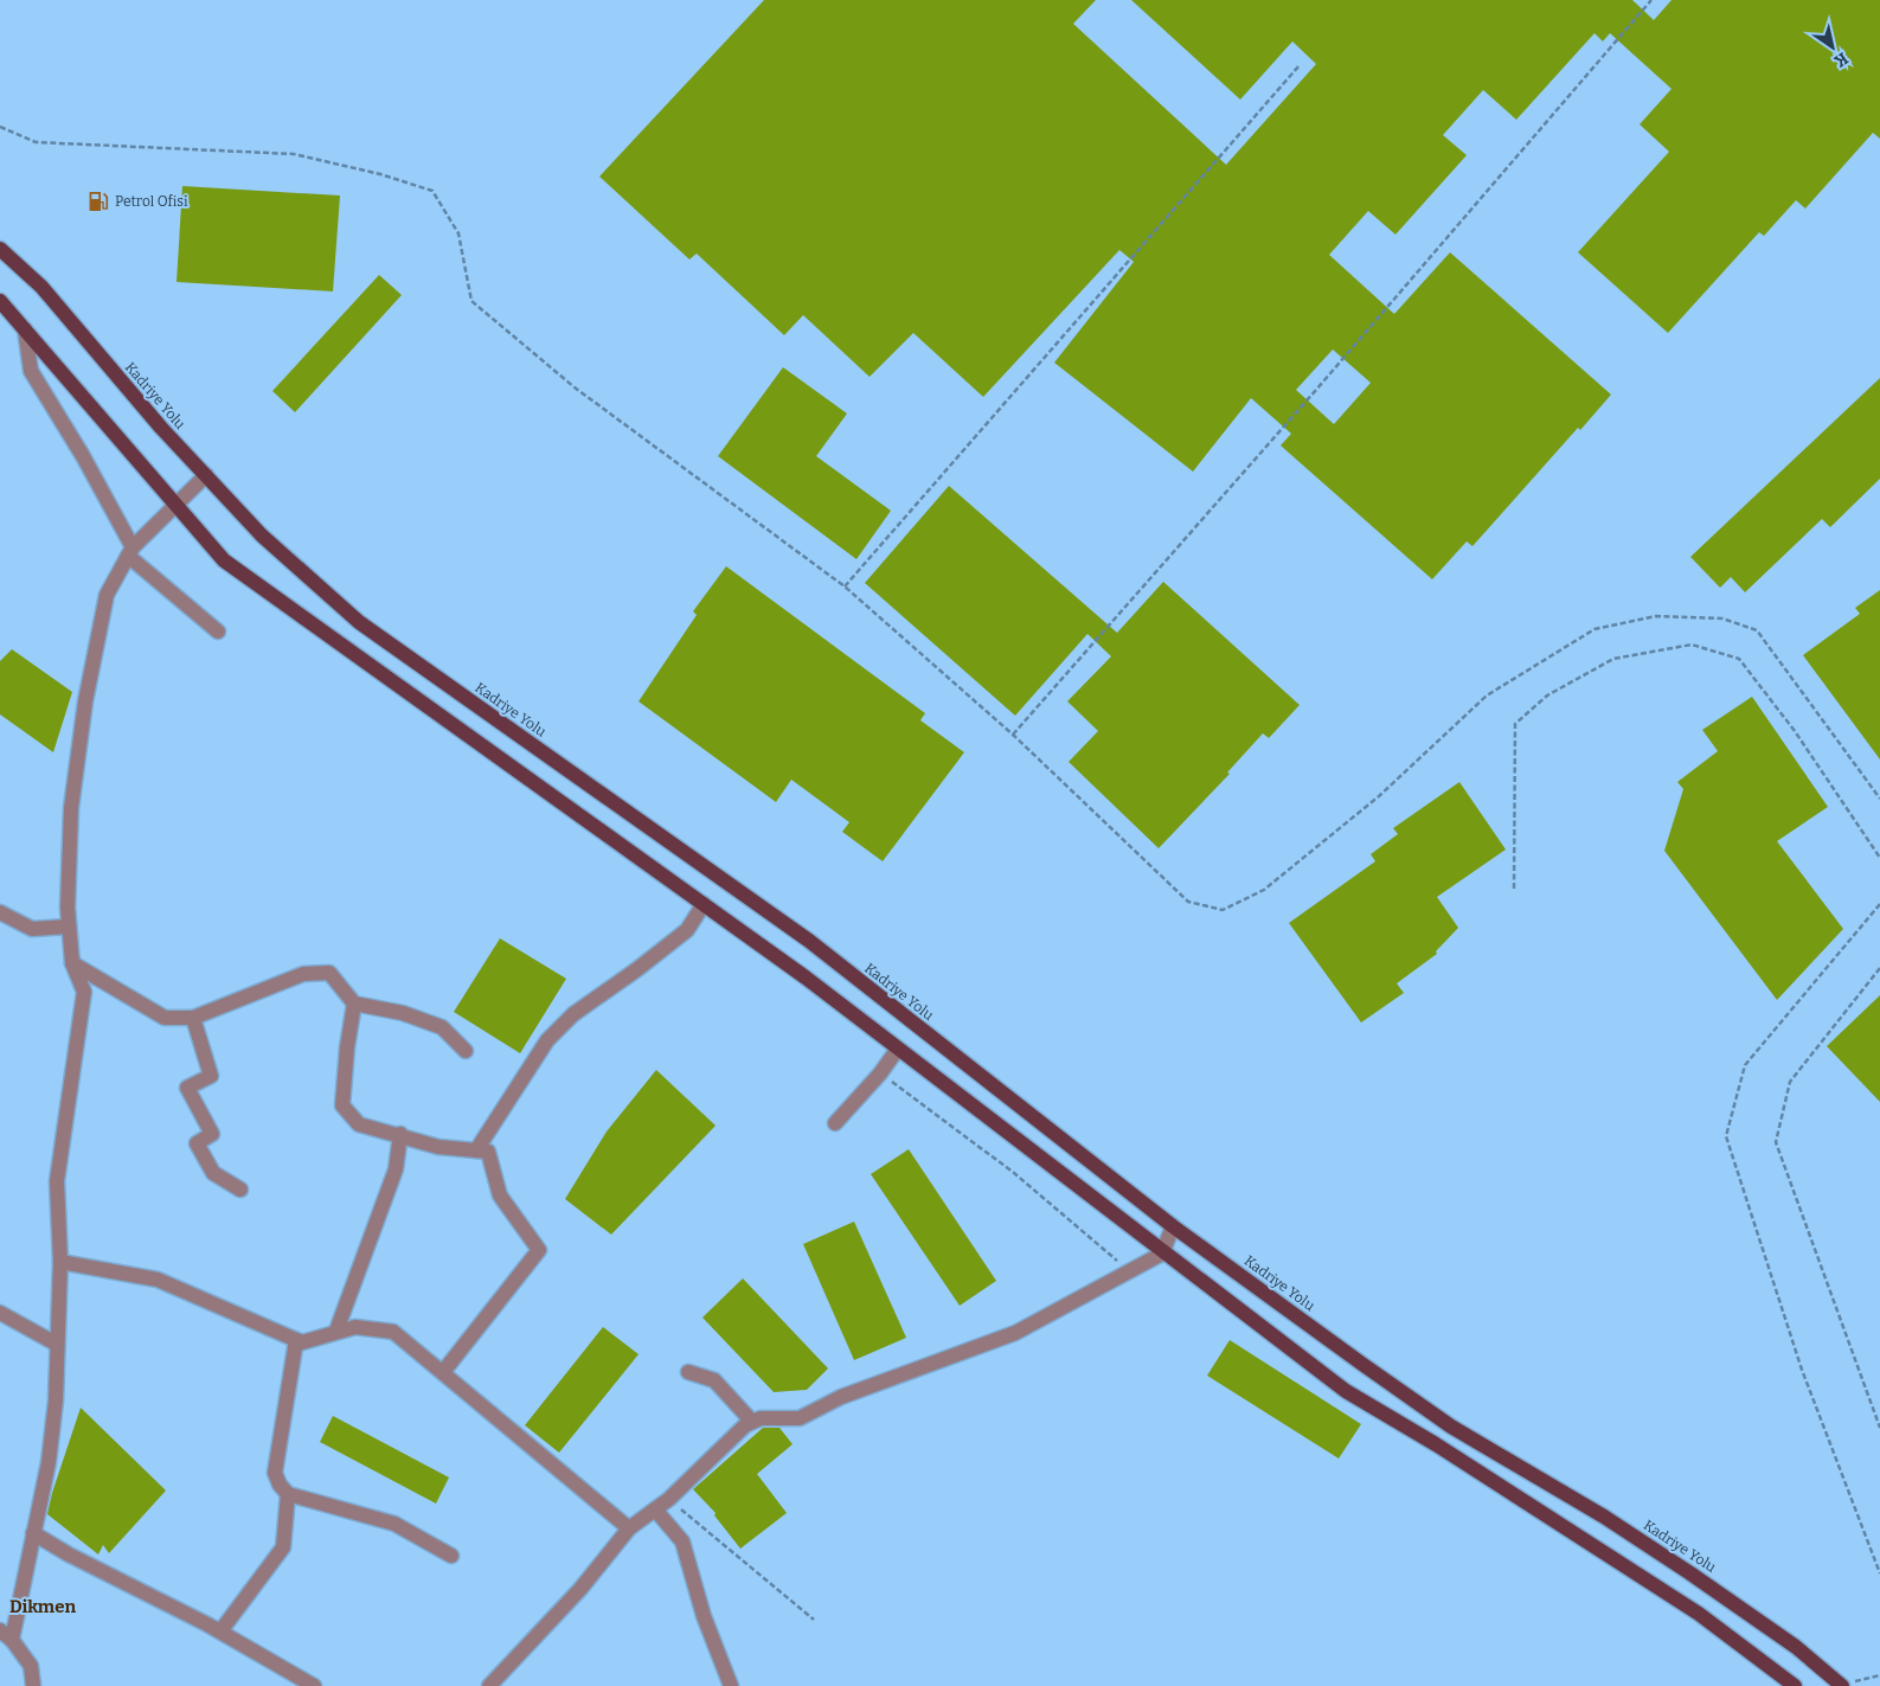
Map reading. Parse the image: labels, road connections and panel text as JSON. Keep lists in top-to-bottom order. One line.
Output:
{"streets":{"main road":["Kadriye Yolu"]},"districts":["Dikmen"],"places":{"fuel station":["Petrol Ofisi"]},"north":"bottom right"}
